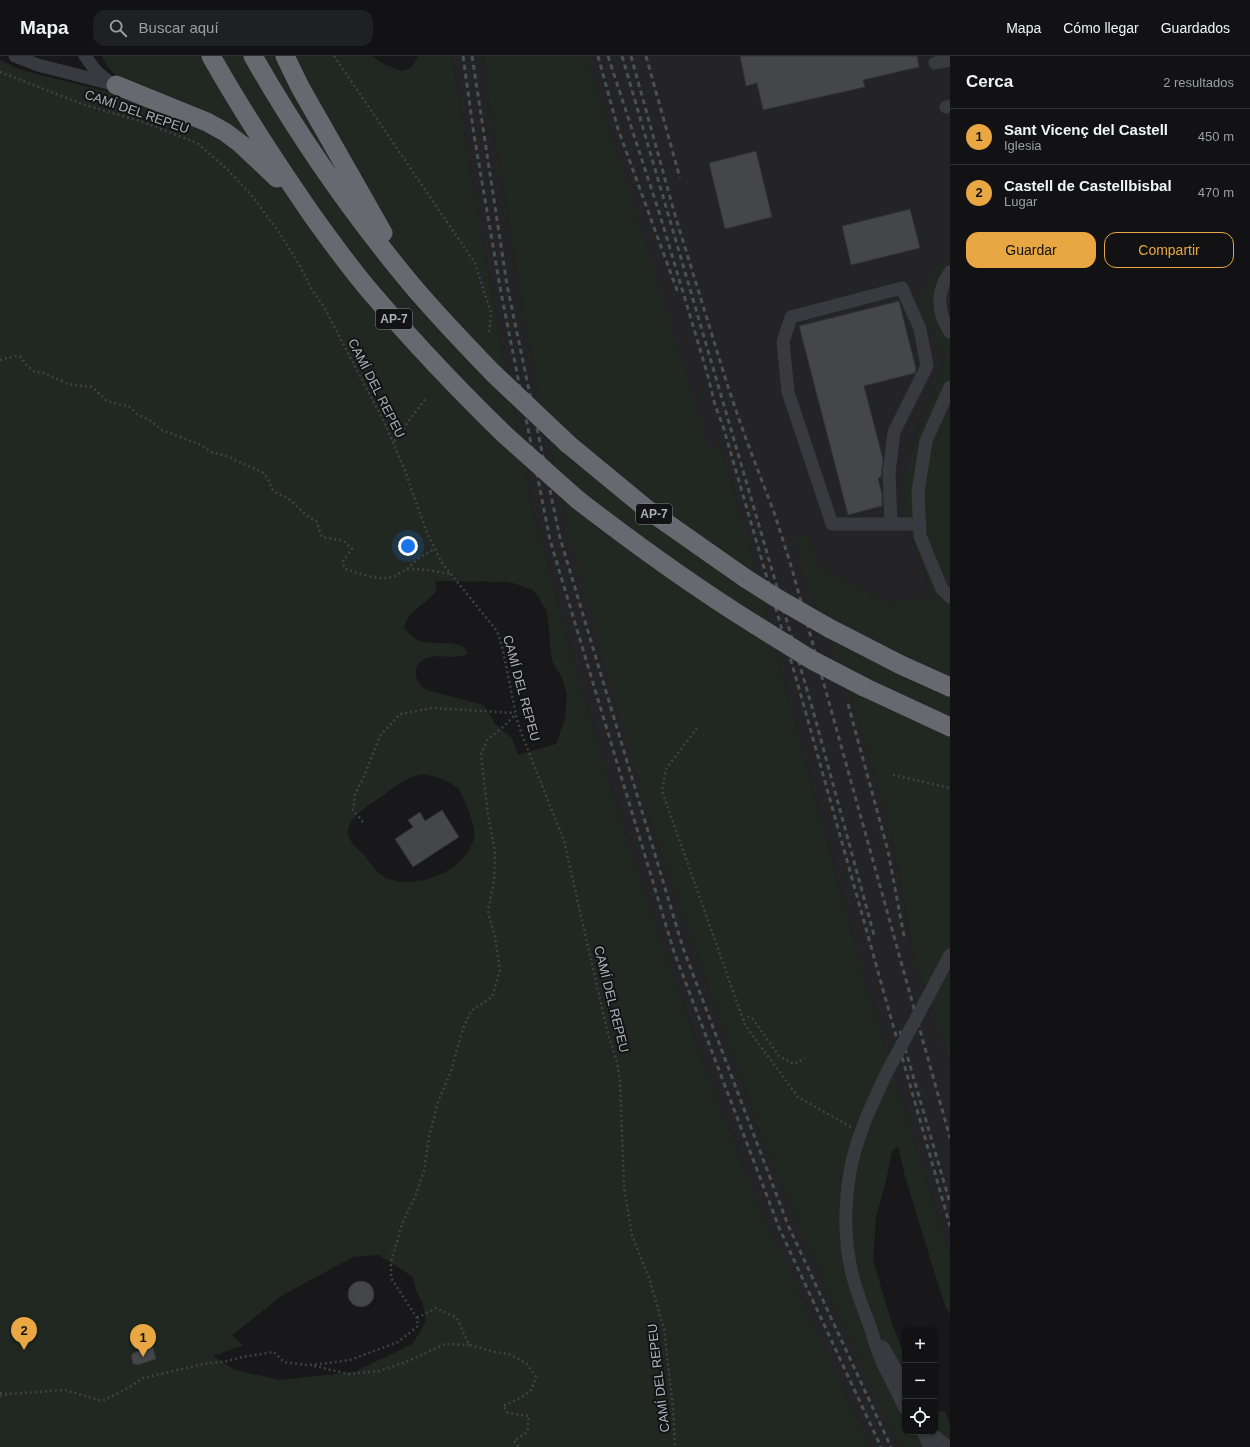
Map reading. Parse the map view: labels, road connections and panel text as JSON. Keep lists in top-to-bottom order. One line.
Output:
{"streets":{"highway":["AP-7"],"path":["CAMÍ DEL REPEU"]},"page":{"header":"Mapa","search":"Buscar aquí","nav":["Mapa","Cómo llegar","Guardados"],"heading":["Cerca","2 resultados"],"list":[{"mark":"1","name":"Sant Vicenç del Castell","note":"Iglesia","value":"450 m"},{"mark":"2","name":"Castell de Castellbisbal","note":"Lugar","value":"470 m"}],"buttons":["Guardar","Compartir"],"pins":["2","1"],"map_buttons":["+","−"]}}
